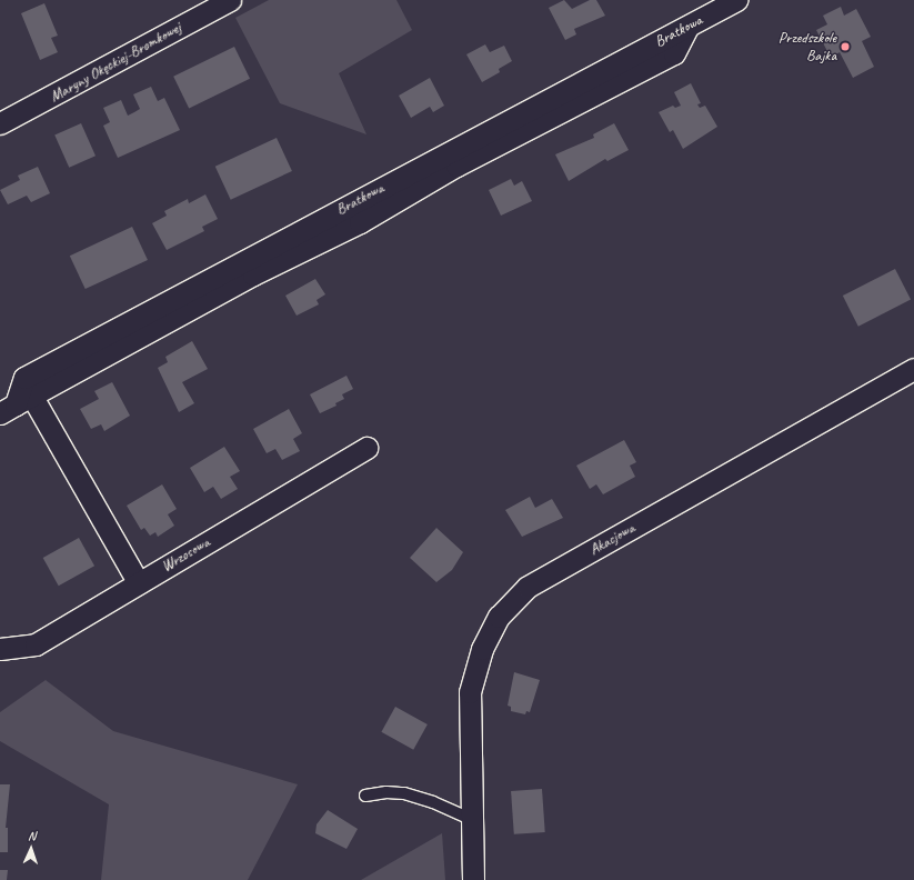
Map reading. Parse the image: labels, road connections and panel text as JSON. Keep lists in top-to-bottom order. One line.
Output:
{"streets":{"street":["Bratkowa","Maryny Okęckiej-Bromkowej","Akacjowa","Wrzosowa"]},"places":["Przedszkole Bajka"],"north":"top"}
